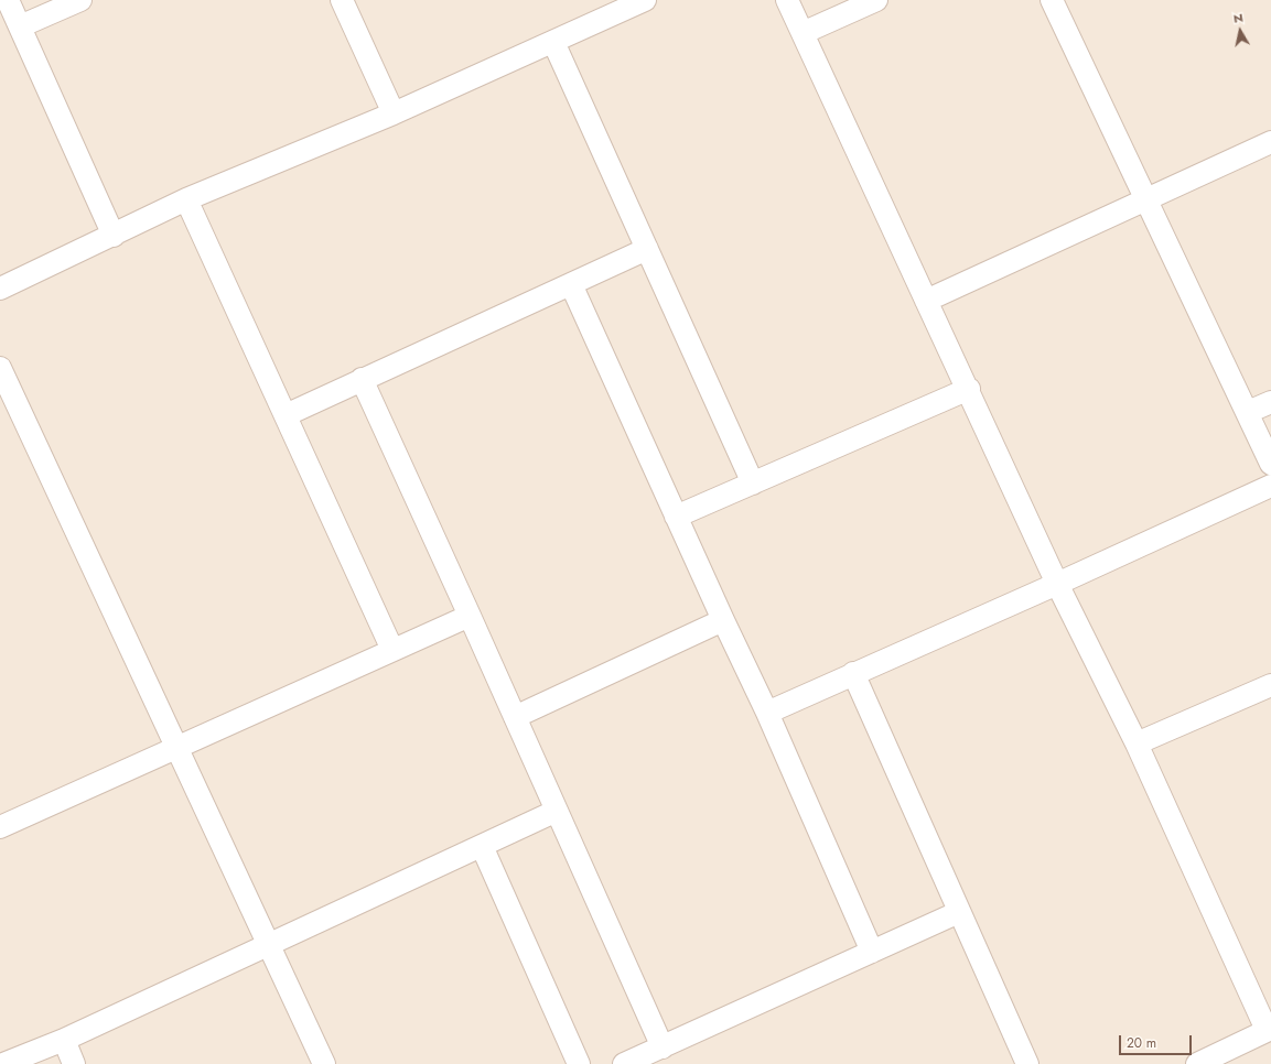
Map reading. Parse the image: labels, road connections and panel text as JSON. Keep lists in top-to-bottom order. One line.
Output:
{"scale_bar":"20 m","north":"top"}
